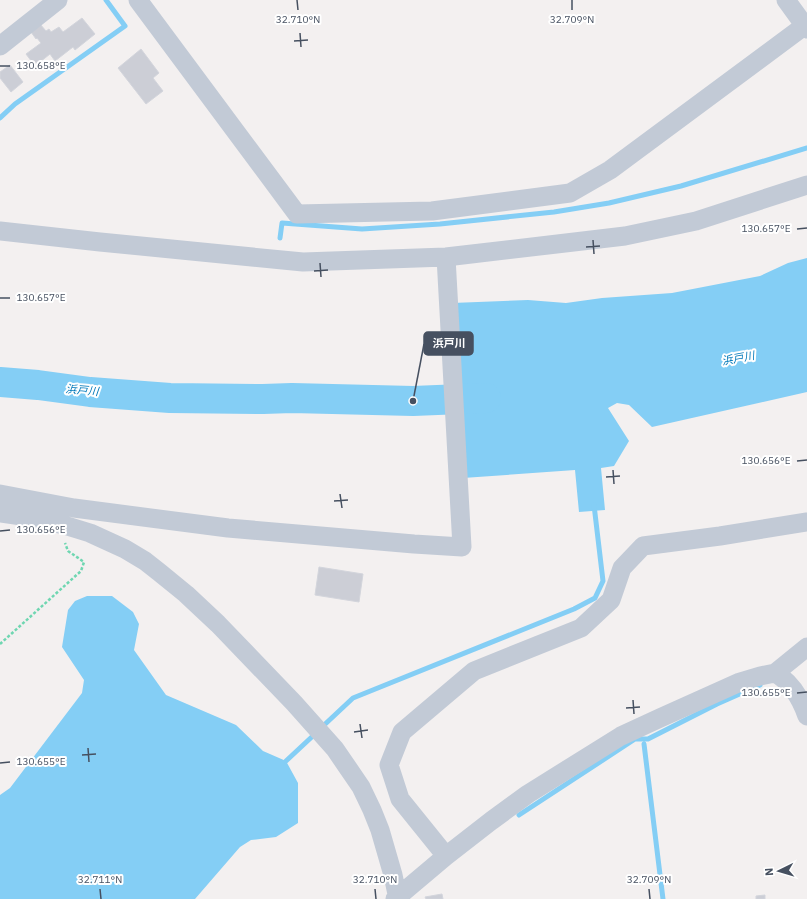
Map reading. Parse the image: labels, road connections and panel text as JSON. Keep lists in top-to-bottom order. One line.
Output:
{"water":["浜戸川"],"places":["浜戸川"],"north":"left","coordinates":["32.710°N","32.709°N","130.658°E","130.657°E","130.656°E","130.655°E","32.711°N"]}
